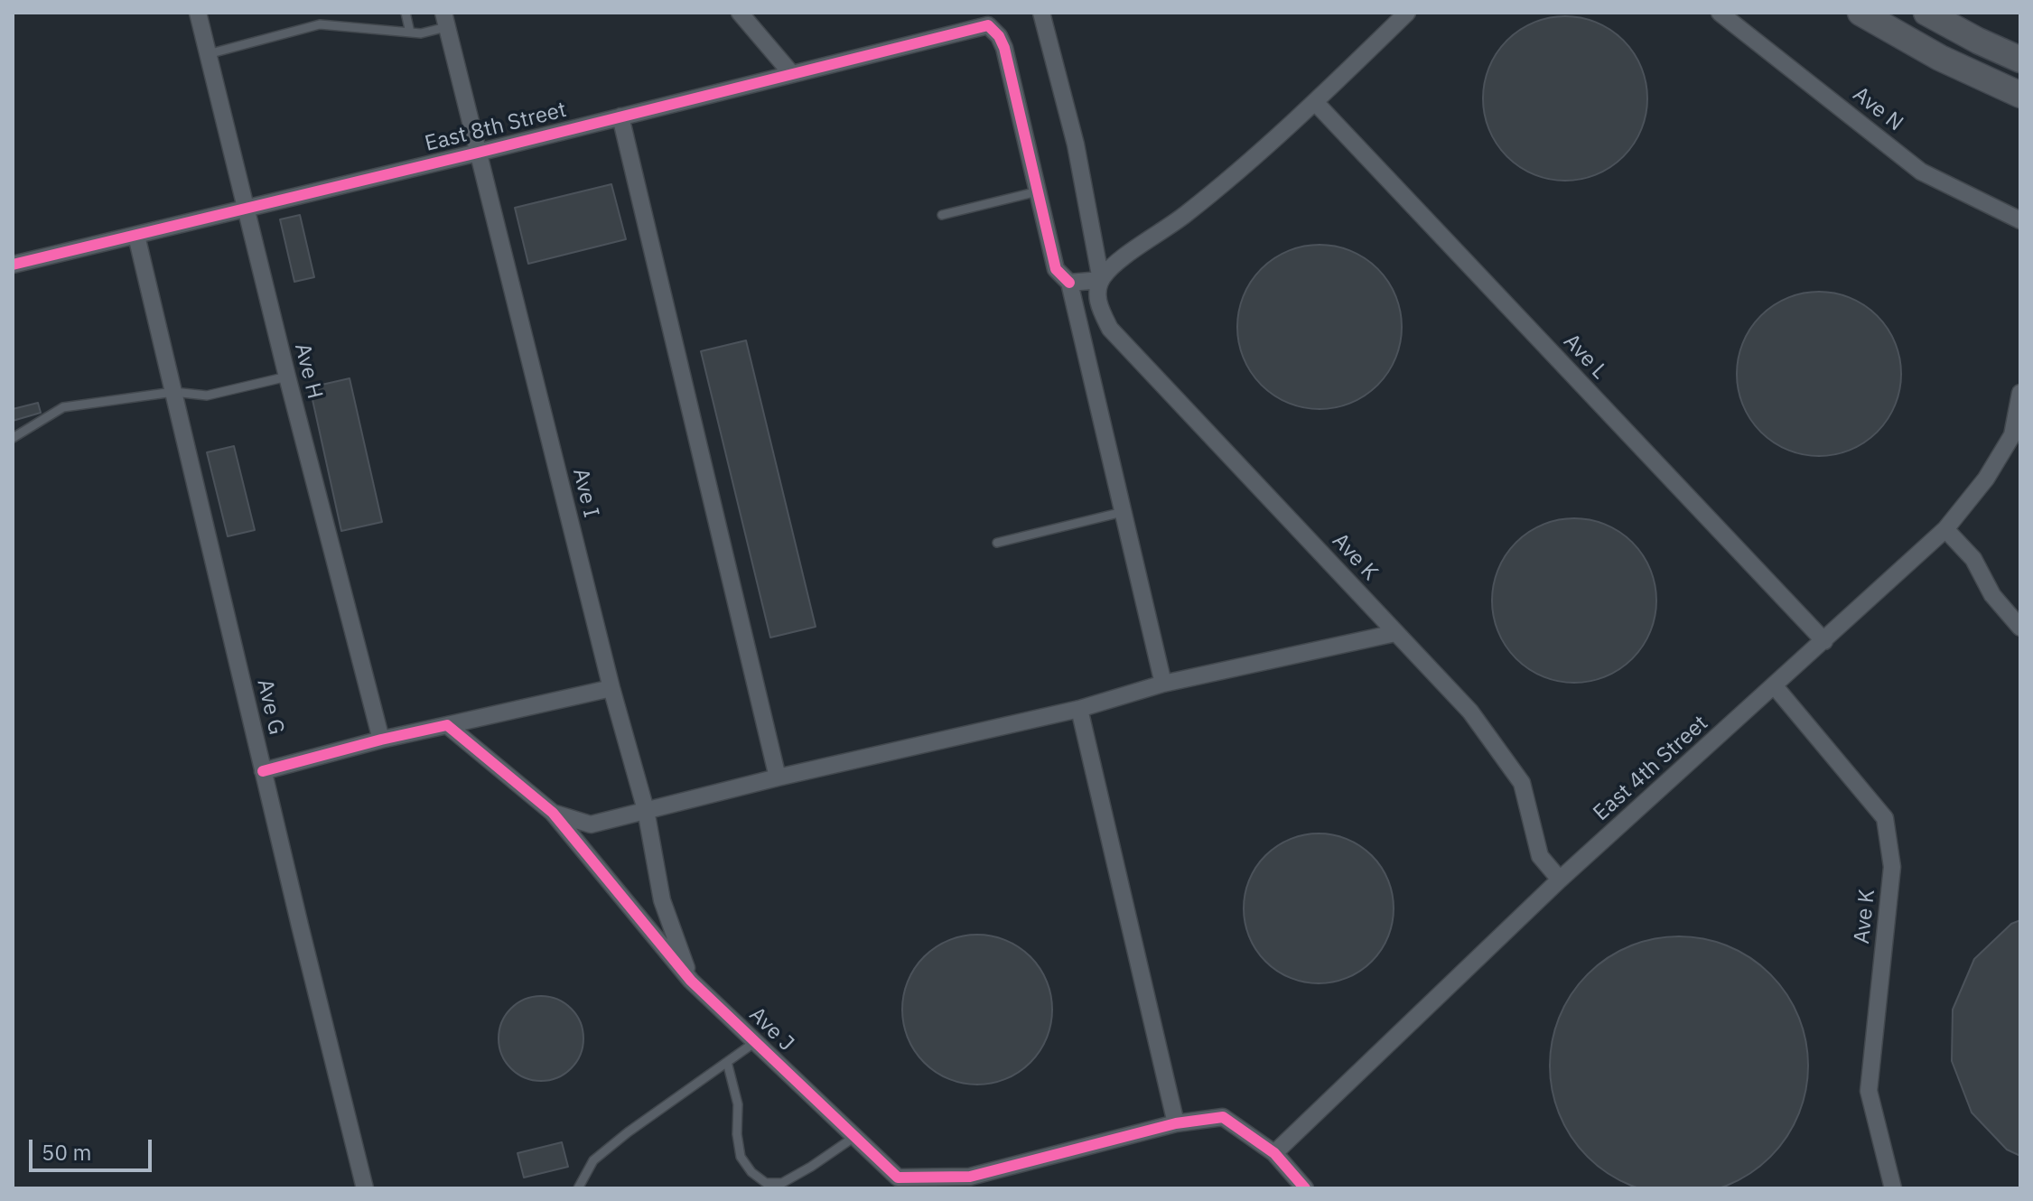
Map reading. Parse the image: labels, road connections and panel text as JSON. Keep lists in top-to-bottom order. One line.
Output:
{"streets":{"street":["Ave N","East 8th Street","Ave L","Ave H","Ave I","Ave K","Ave G","East 4th Street","Ave J"]},"crossings":[["East 8th Street","Ave H"],["East 8th Street","Ave I"],["East 8th Street","Ave G"],["Ave L","East 4th Street"],["Ave I","Ave J"],["Ave K","East 4th Street"],["East 4th Street","Ave J"]],"scale_bar":"50 m"}
